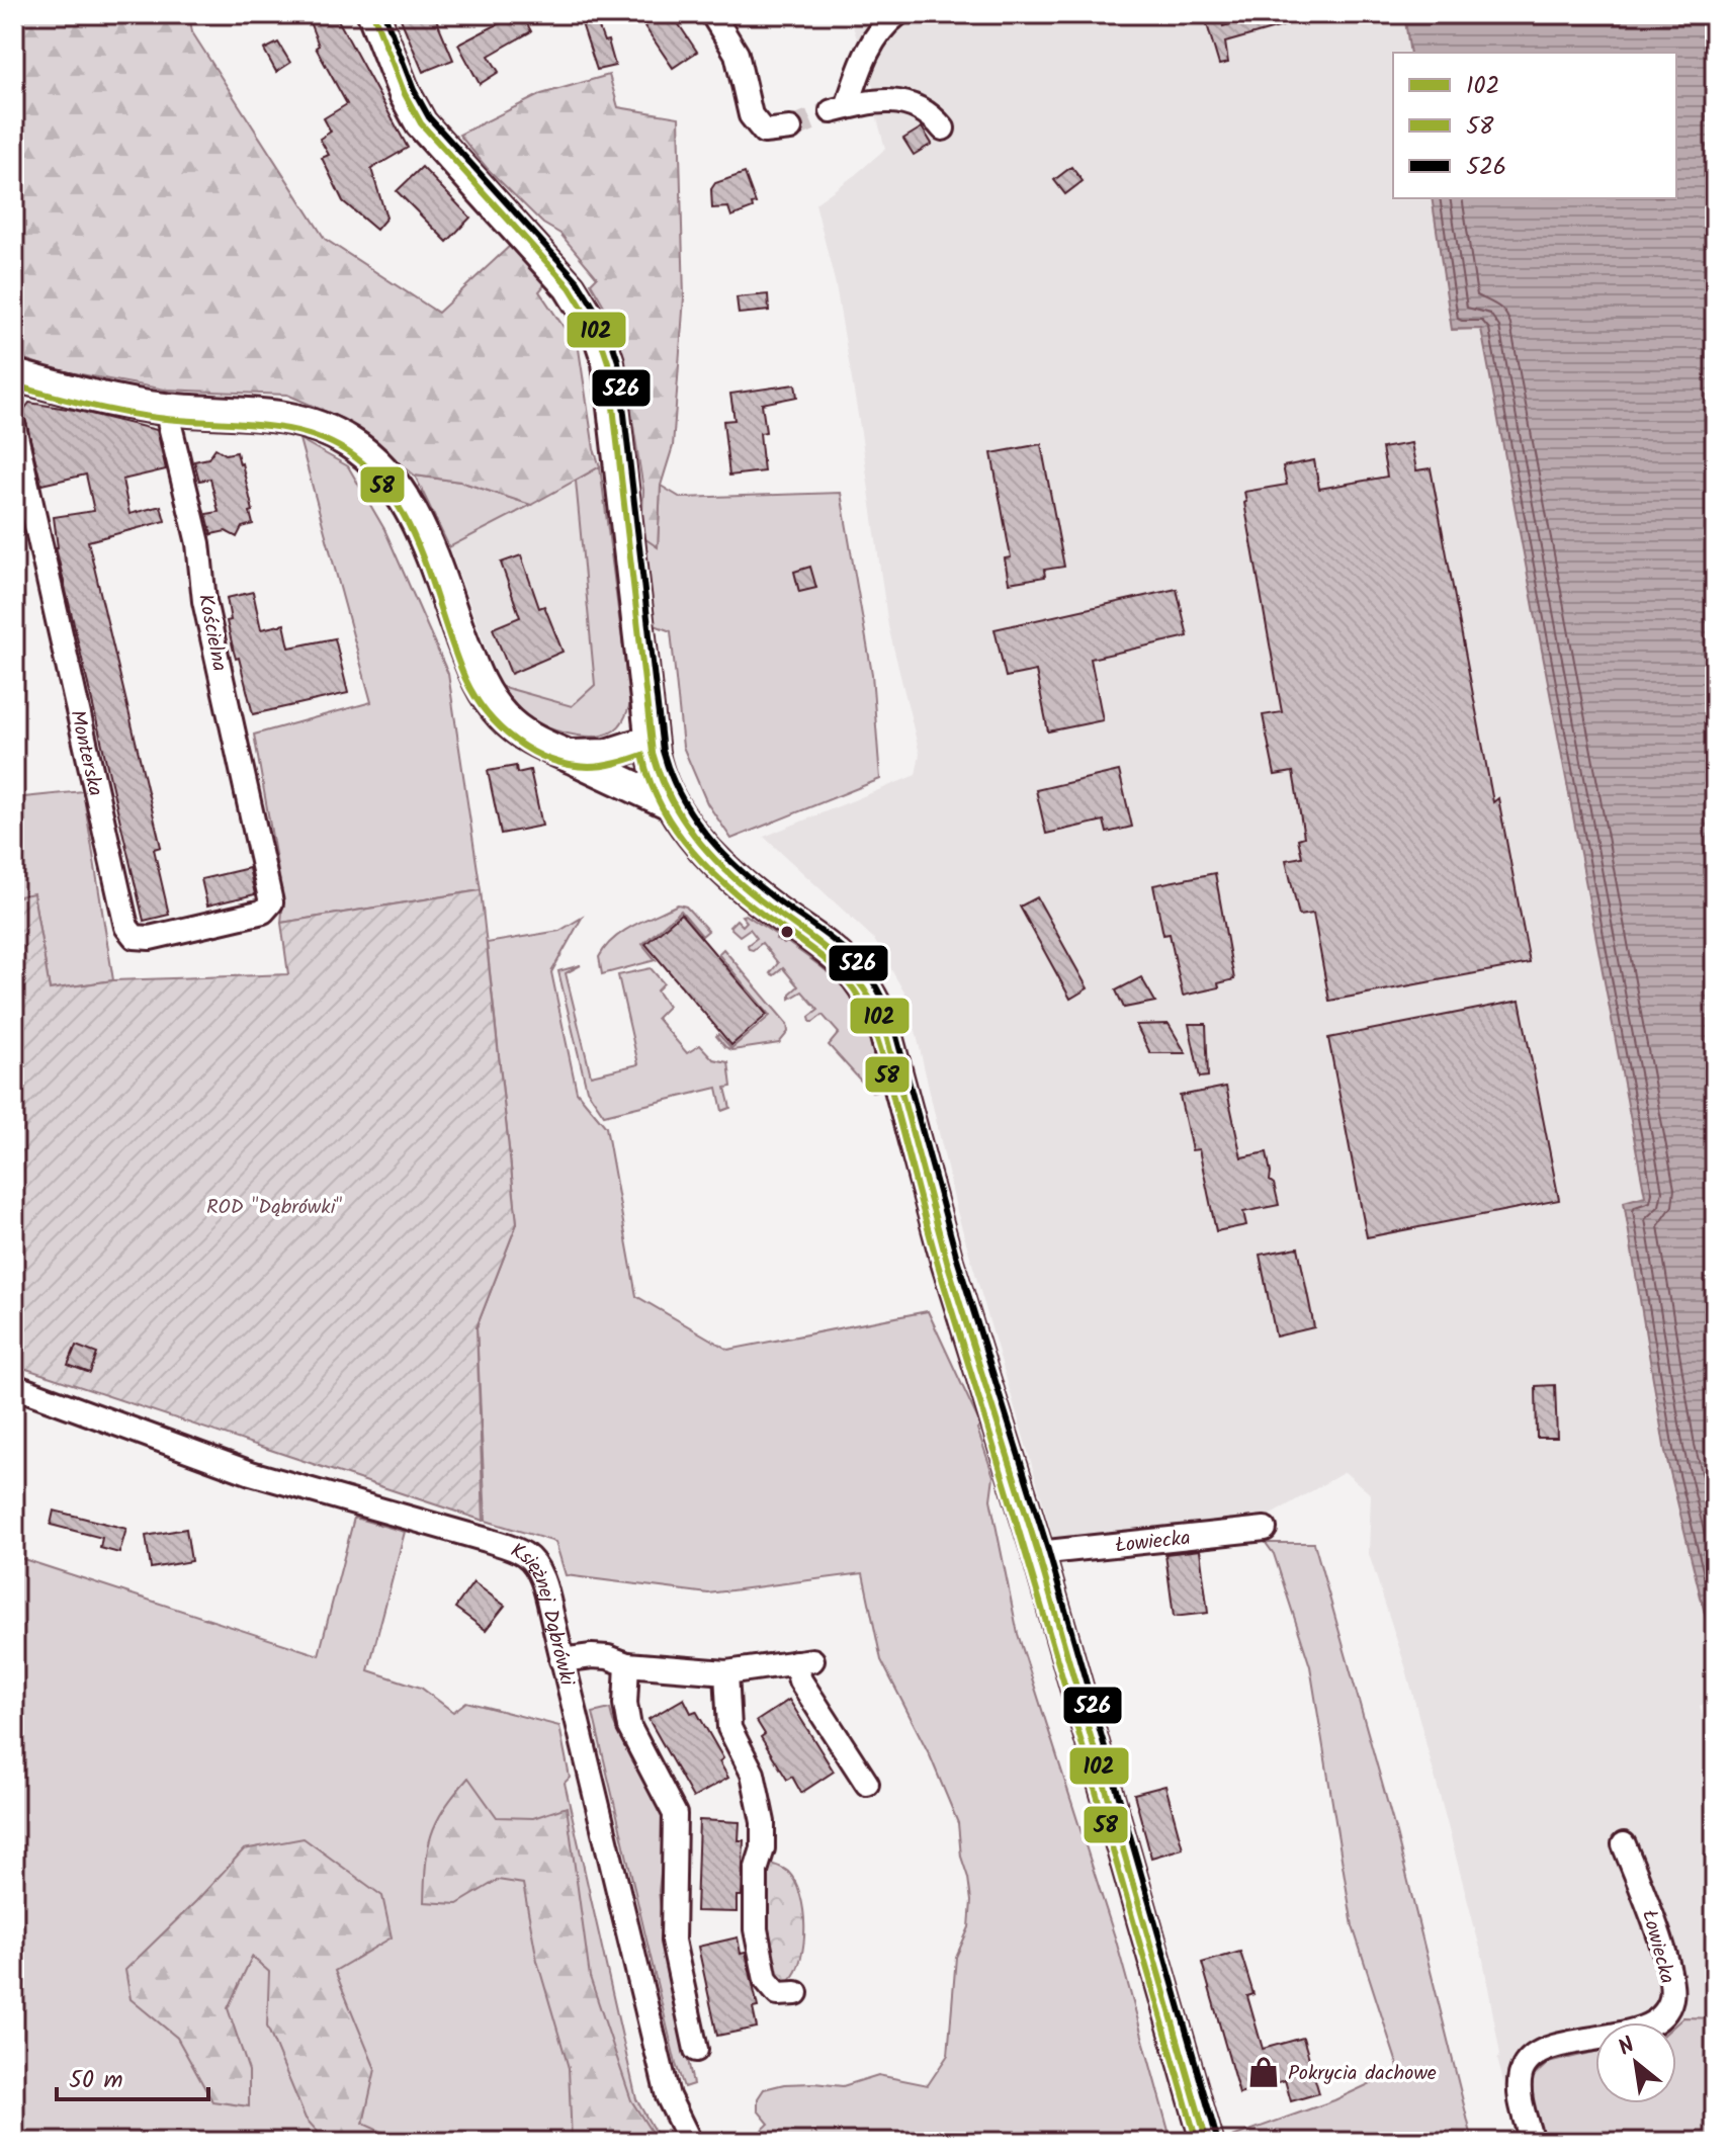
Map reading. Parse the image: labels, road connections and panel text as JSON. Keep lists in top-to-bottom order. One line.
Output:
{"streets":{"street":["Kościelna","Monterska","Łowiecka","Księżnej Dąbrówki"]},"crossings":[["Kościelna","Monterska"]],"parks":["ROD \"Dąbrówki\""],"places":{"shop":["Pokrycia dachowe"]},"lines":["transit line 102","transit line 526","transit line 58"],"legend":["102","58","526"],"scale_bar":"50 m","north":"top left"}
